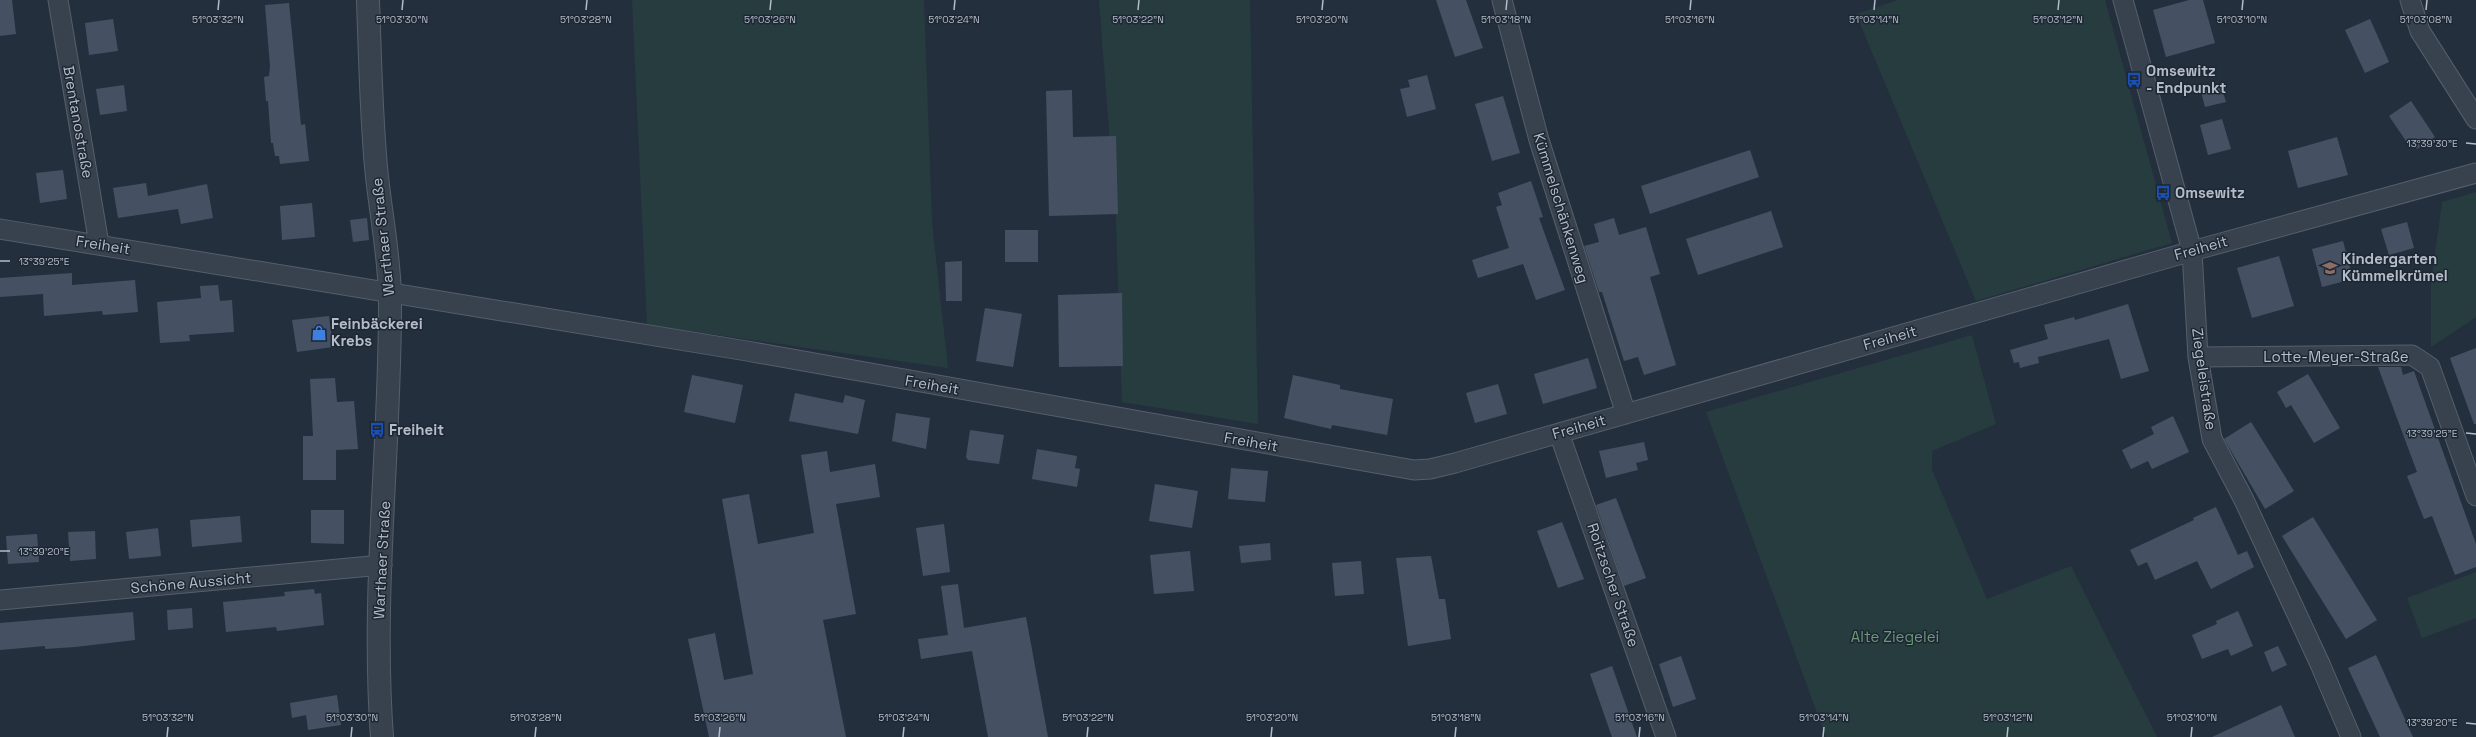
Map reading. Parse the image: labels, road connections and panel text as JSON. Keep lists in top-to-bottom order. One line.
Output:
{"streets":{"street":["Brentanostraße","Kümmelschänkenweg","Warthaer Straße","Freiheit","Lotte-Meyer-Straße","Ziegeleistraße","Schöne Aussicht","Roitzscher Straße"]},"crossings":[["Brentanostraße","Freiheit"],["Kümmelschänkenweg","Freiheit"],["Warthaer Straße","Freiheit"],["Warthaer Straße","Schöne Aussicht"],["Freiheit","Ziegeleistraße"],["Freiheit","Roitzscher Straße"],["Lotte-Meyer-Straße","Ziegeleistraße"]],"parks":["Alte Ziegelei"],"places":{"bus stop":["Omsewitz - Endpunkt","Omsewitz","Freiheit"],"school or university":["Kindergarten Kümmelkrümel"],"shop":["Feinbäckerei Krebs"]},"coordinates":["51°03'32\"N","51°03'30\"N","51°03'22\"N","51°03'20\"N","51°03'18\"N","51°03'16\"N","51°03'14\"N","51°03'12\"N","51°03'10\"N","51°03'08\"N","51°03'28\"N","51°03'26\"N","51°03'24\"N","13°39'30\"E","13°39'25\"E","13°39'20\"E"]}
